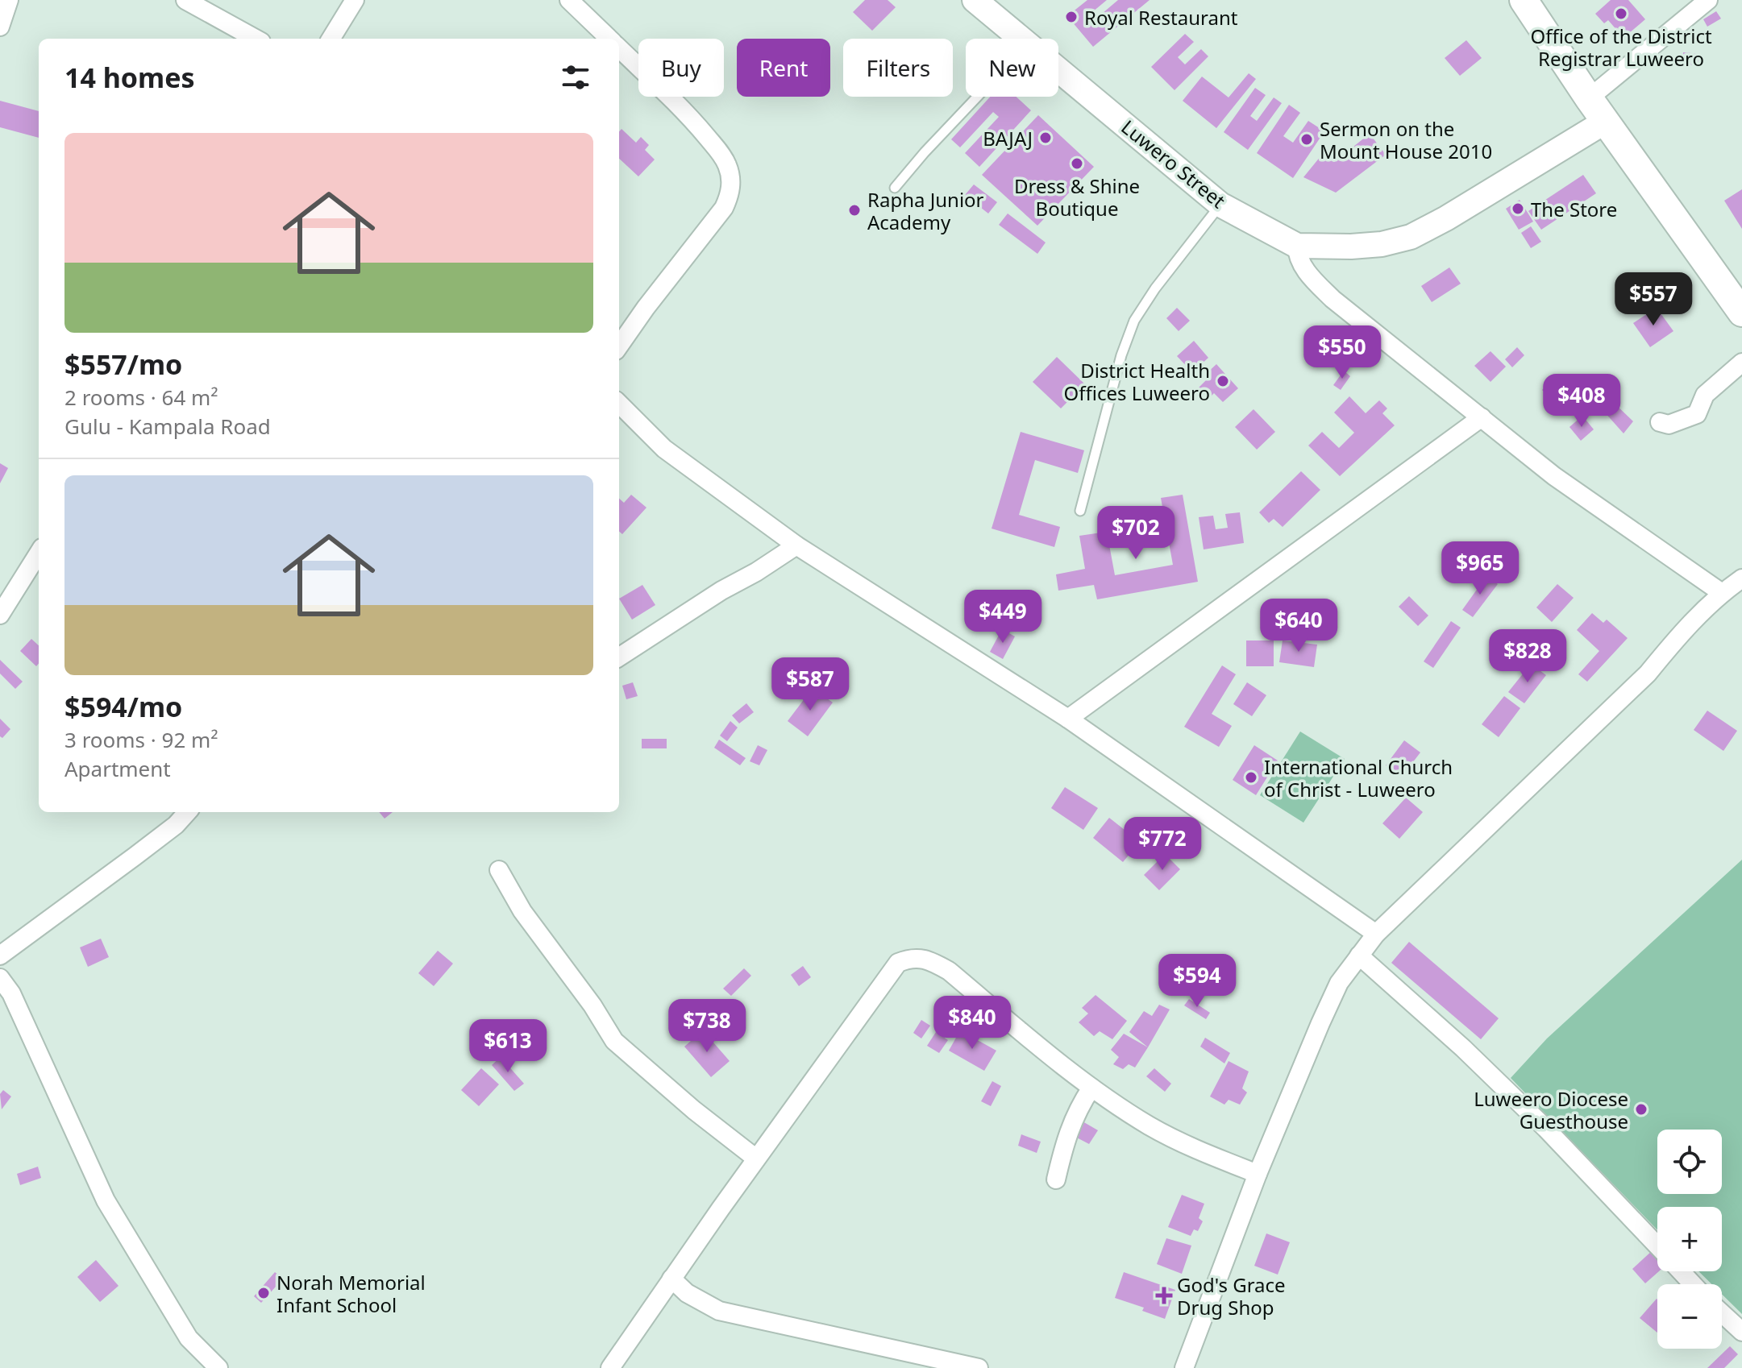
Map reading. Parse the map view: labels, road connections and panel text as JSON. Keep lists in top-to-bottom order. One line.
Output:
{"streets":{"main road":["Luwero Street"]},"places":{"other":["Office of the District Registrar Luweero","Royal Restaurant","BAJAJ","Sermon on the Mount House 2010","Dress & Shine Boutique","The Store","Rapha Junior Academy","District Health Offices Luweero","International Church of Christ - Luweero","Luweero Diocese Guesthouse","Norah Memorial Infant School"],"health":["God's Grace Drug Shop"]},"page":{"chip":["Buy","Rent","Filters","New"],"heading":"14 homes","list":[{"name":"$557/mo","note":"2 rooms · 64 m² · Gulu - Kampala Road"},{"name":"$594/mo","note":"3 rooms · 92 m² · Apartment"}],"price":["$557","$550","$408","$702","$965","$449","$640","$828","$587","$772","$594","$840","$738","$613"],"map_buttons":["+","−"]}}
